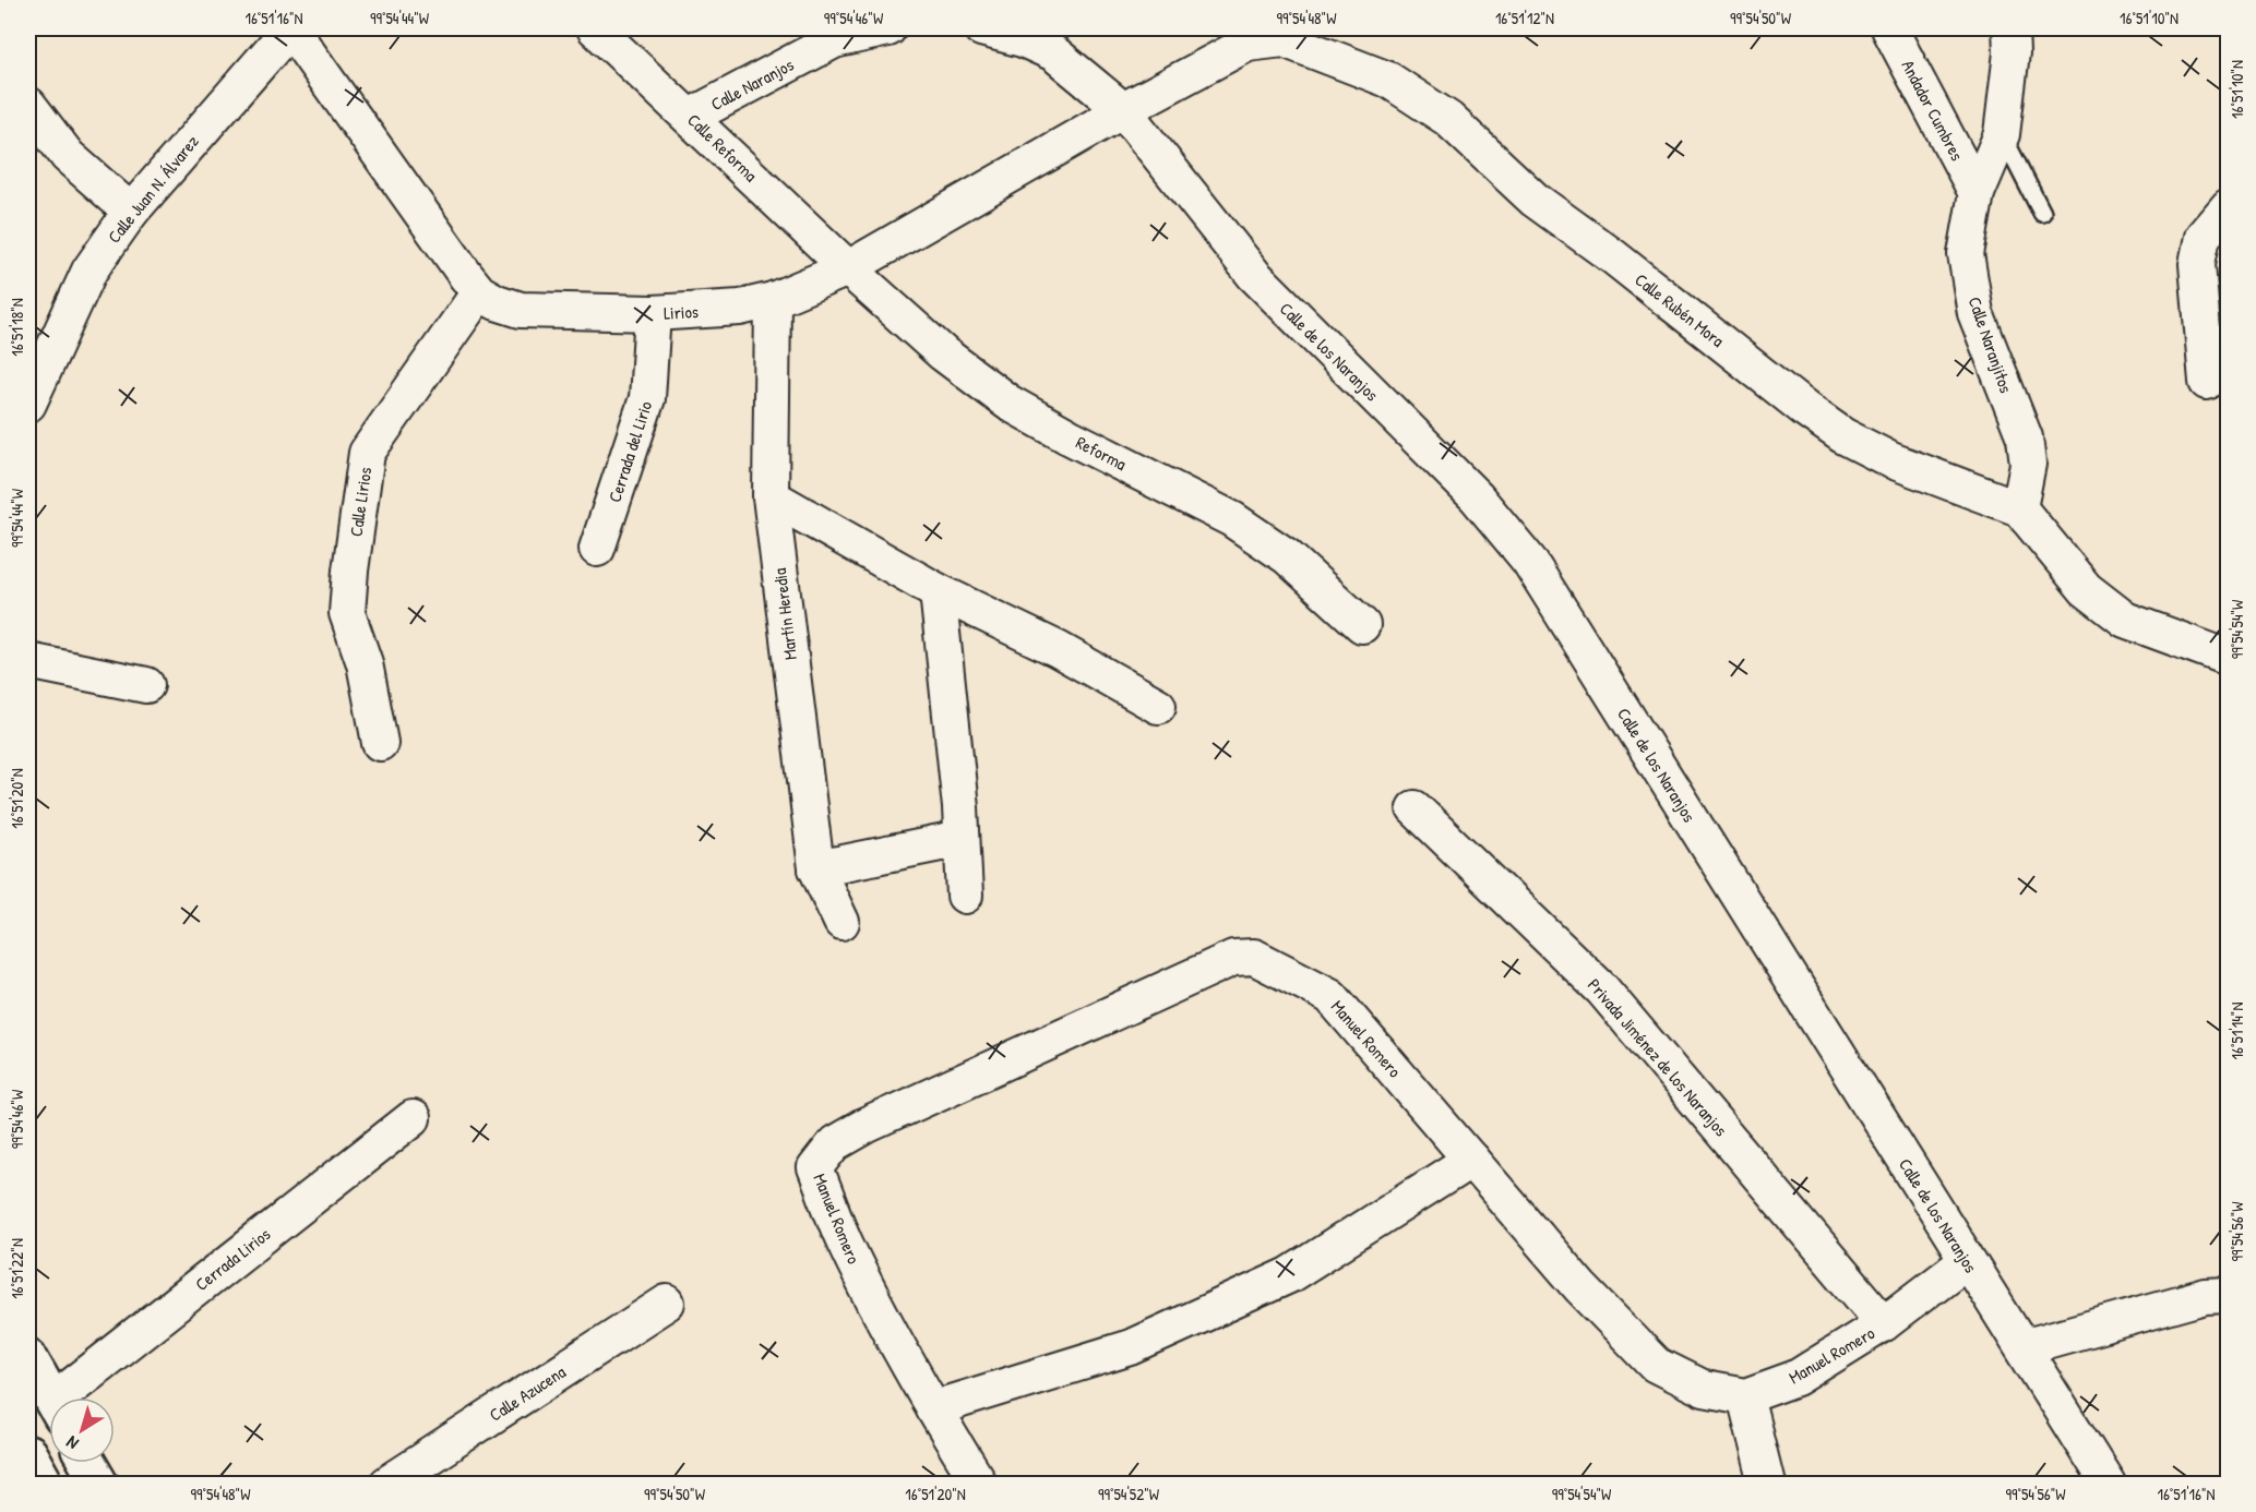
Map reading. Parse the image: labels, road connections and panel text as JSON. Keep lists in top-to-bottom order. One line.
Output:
{"streets":{"street":["Calle Naranjos","Andador Cumbres","Calle Reforma","Calle Juan N. Álvarez","Calle Rubén Mora","Lirios","Calle Naranjitos","Calle de los Naranjos","Cerrada del Lirio","Reforma","Calle Lirios","Martín Heredia","Manuel Romero","Privada Jiménez de los Naranjos","Cerrada Lirios","Calle Azucena"]},"crossings":[["Calle Naranjos","Calle Reforma"],["Andador Cumbres","Calle Naranjitos"],["Calle Reforma","Lirios"],["Calle Reforma","Reforma"],["Calle Juan N. Álvarez","Lirios"],["Calle Rubén Mora","Lirios"],["Calle Rubén Mora","Calle Naranjitos"],["Calle Rubén Mora","Calle de los Naranjos"],["Lirios","Calle de los Naranjos"],["Lirios","Cerrada del Lirio"],["Lirios","Reforma"],["Lirios","Calle Lirios"],["Lirios","Martín Heredia"],["Calle de los Naranjos","Manuel Romero"],["Manuel Romero","Privada Jiménez de los Naranjos"]],"north":"bottom left","coordinates":["16°51'16\"N","99°54'44\"W","99°54'46\"W","99°54'48\"W","16°51'12\"N","99°54'50\"W","16°51'10\"N","16°51'18\"N","99°54'54\"W","16°51'20\"N","16°51'14\"N","99°54'56\"W","16°51'22\"N","99°54'52\"W"]}
